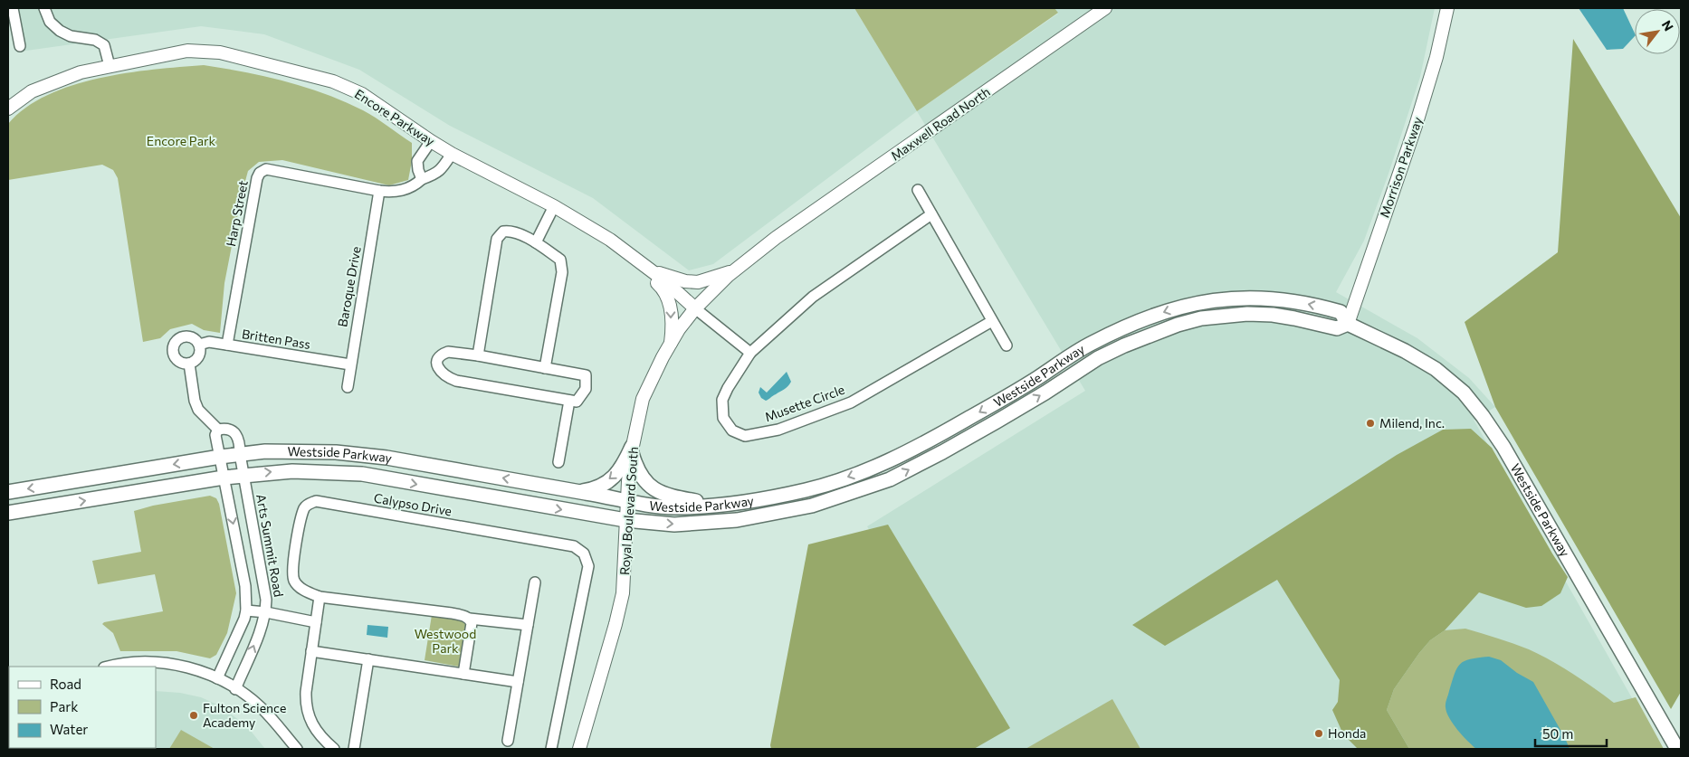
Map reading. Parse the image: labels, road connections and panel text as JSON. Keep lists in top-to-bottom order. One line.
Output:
{"streets":{"main road":["Westside Parkway"],"street":["Encore Parkway","Maxwell Road North","Morrison Parkway","Harp Street","Baroque Drive","Britten Pass","Musette Circle","Calypso Drive","Royal Boulevard South","Arts Summit Road"]},"crossings":[["Encore Parkway","Harp Street"],["Encore Parkway","Royal Boulevard South"],["Maxwell Road North","Royal Boulevard South"],["Morrison Parkway","Westside Parkway"],["Harp Street","Baroque Drive"],["Harp Street","Britten Pass"],["Baroque Drive","Britten Pass"],["Westside Parkway","Royal Boulevard South"],["Westside Parkway","Arts Summit Road"]],"parks":["Encore Park","Westwood Park"],"places":["Milend, Inc.","Fulton Science Academy","Honda"],"legend":["Road","Park","Water"],"scale_bar":"50 m","north":"top right"}
